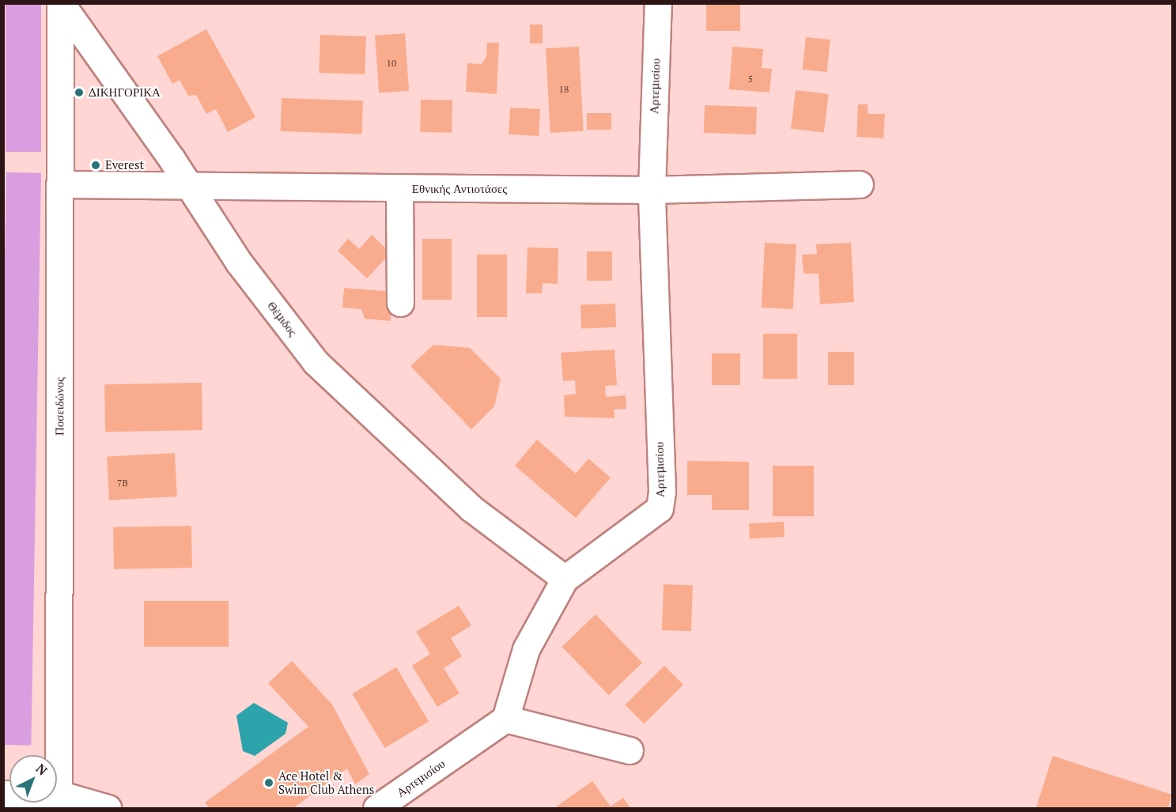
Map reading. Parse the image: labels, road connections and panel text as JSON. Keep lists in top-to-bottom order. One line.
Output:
{"streets":{"main road":["Αρτεμισίου","Εθνικής Αντιοτάσες","Θέμιδος","Ποσειδώνος"]},"crossings":[["Αρτεμισίου","Εθνικής Αντιοτάσες"],["Αρτεμισίου","Θέμιδος"],["Εθνικής Αντιοτάσες","Θέμιδος"],["Εθνικής Αντιοτάσες","Ποσειδώνος"],["Θέμιδος","Ποσειδώνος"]],"places":["ΔΙΚΗΓΟΡΙΚΑ","Everest","Ace Hotel & Swim Club Athens"],"house_numbers":["10","5","18","7B"],"north":"top right"}
